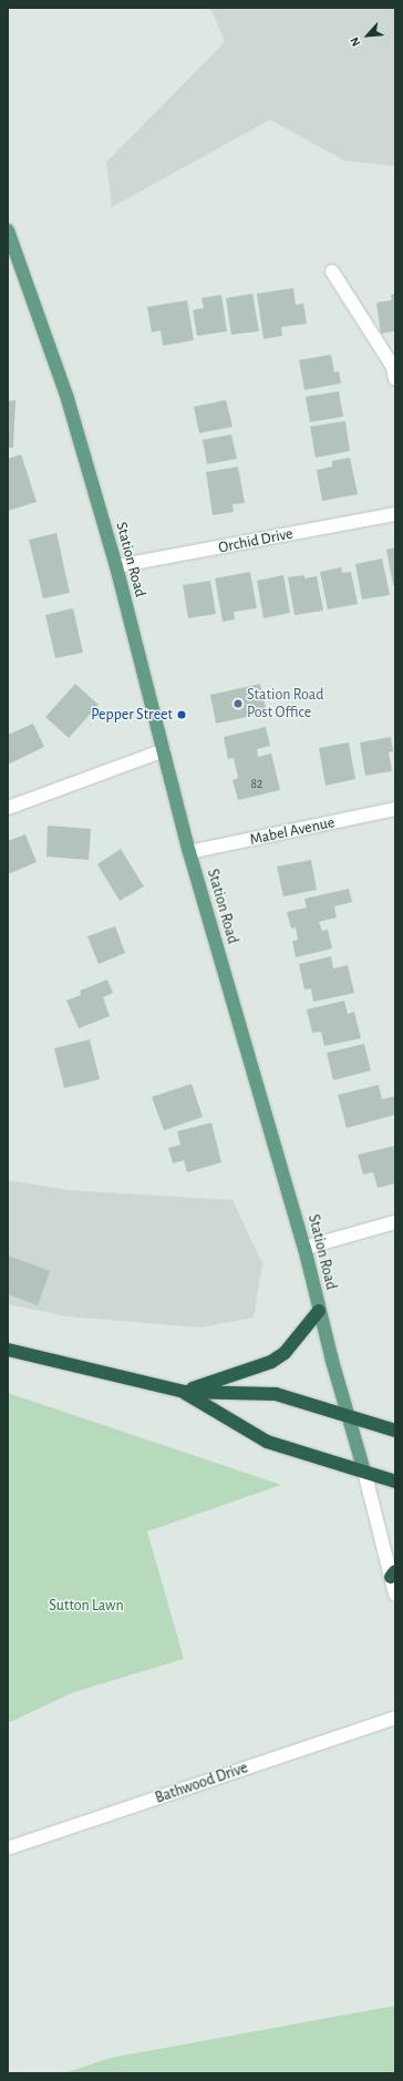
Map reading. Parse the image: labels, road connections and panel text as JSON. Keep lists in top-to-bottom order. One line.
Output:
{"streets":{"main road":["Station Road"],"street":["Orchid Drive","Mabel Avenue","Bathwood Drive"]},"crossings":[["Orchid Drive","Station Road"],["Station Road","Mabel Avenue"]],"parks":["Sutton Lawn"],"places":["Station Road Post Office","Pepper Street"],"house_numbers":["82"],"north":"bottom left"}
